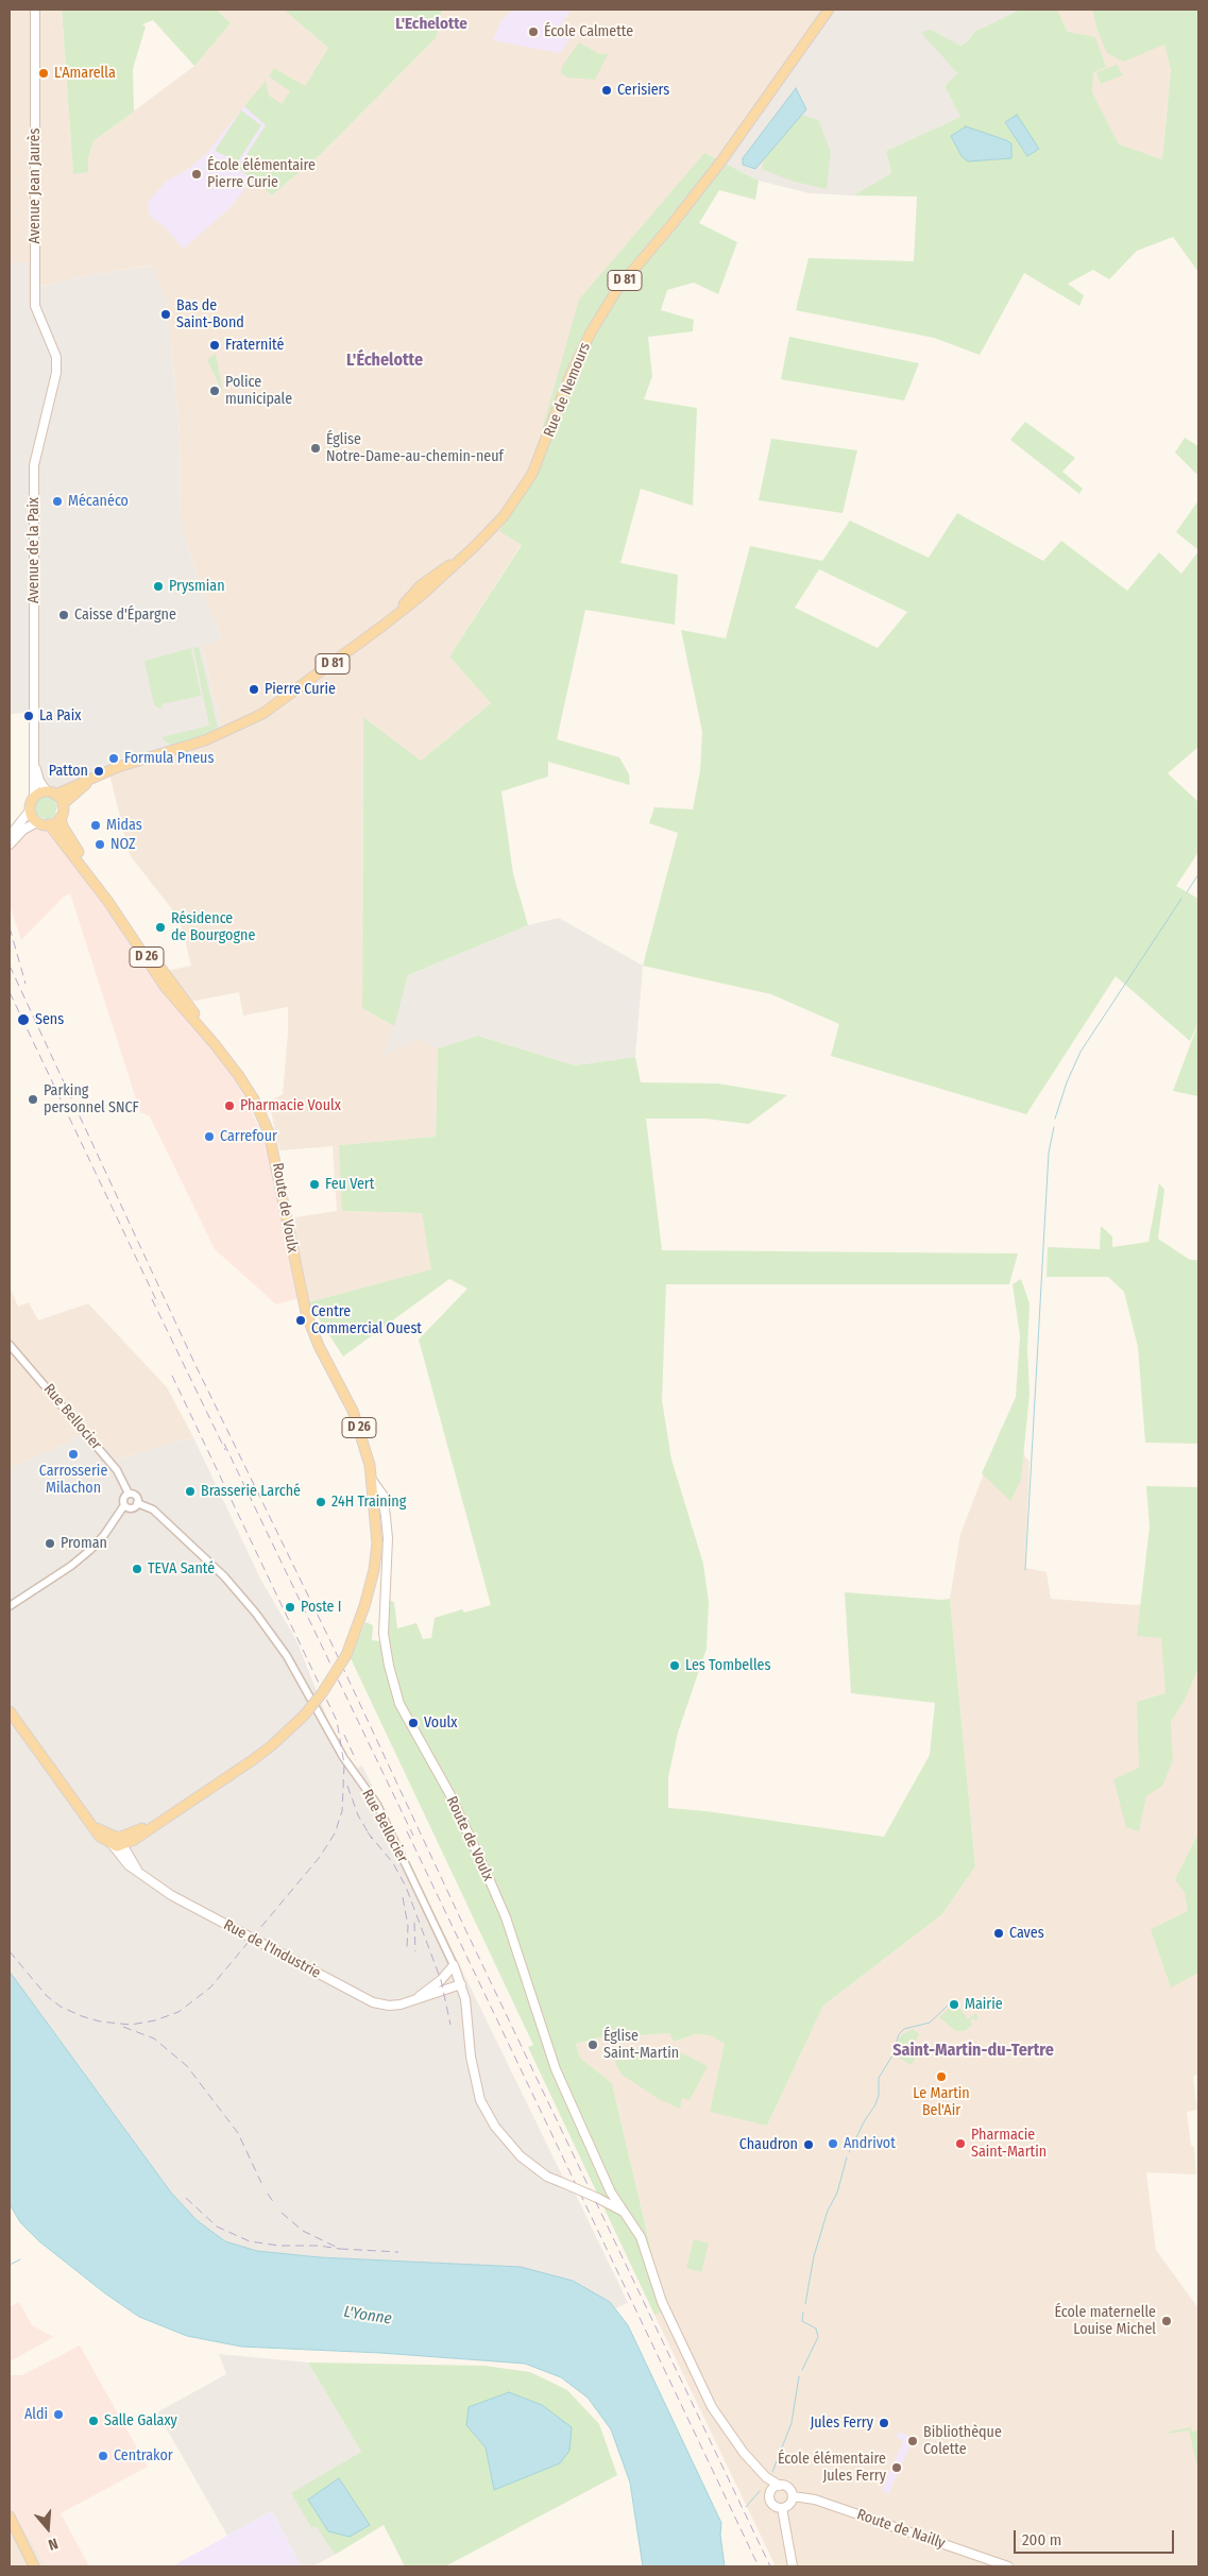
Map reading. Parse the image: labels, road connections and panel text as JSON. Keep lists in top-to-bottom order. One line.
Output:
{"streets":{"main road":["Avenue Jean Jaurès","D 81","Rue de Nemours","Avenue de la Paix","D 26","Route de Voulx","Rue Bellocier","Rue de l'Industrie","Route de Nailly"]},"crossings":[["Avenue Jean Jaurès","Avenue de la Paix"],["D 81","Rue de Nemours"],["D 81","Route de Voulx"],["D 26","Route de Voulx"],["D 26","Rue Bellocier"],["D 26","Route de Nailly"],["Rue Bellocier","Rue de l'Industrie"]],"districts":["L'Echelotte","L'Échelotte","Saint-Martin-du-Tertre"],"water":["L'Yonne"],"places":["École Calmette","L'Amarella","Cerisiers","École élémentaire Pierre Curie","Bas de Saint-Bond","Fraternité","Police municipale","Église Notre-Dame-au-chemin-neuf","Mécanéco","Prysmian","Caisse d'Épargne","Pierre Curie","La Paix","Formula Pneus","Patton","Midas","NOZ","Résidence de Bourgogne","Sens","Parking personnel SNCF","Pharmacie Voulx","Carrefour","Feu Vert","Centre Commercial Ouest","Carrosserie Milachon","Brasserie Larché","24H Training","Proman","TEVA Santé","Poste I","Les Tombelles","Voulx","Caves","Mairie","Église Saint-Martin","Le Martin Bel'Air","Andrivot","Pharmacie Saint-Martin","Chaudron","École maternelle Louise Michel","Aldi","Salle Galaxy","Jules Ferry","Bibliothèque Colette","Centrakor","École élémentaire Jules Ferry"],"scale_bar":"200 m","north":"bottom"}
